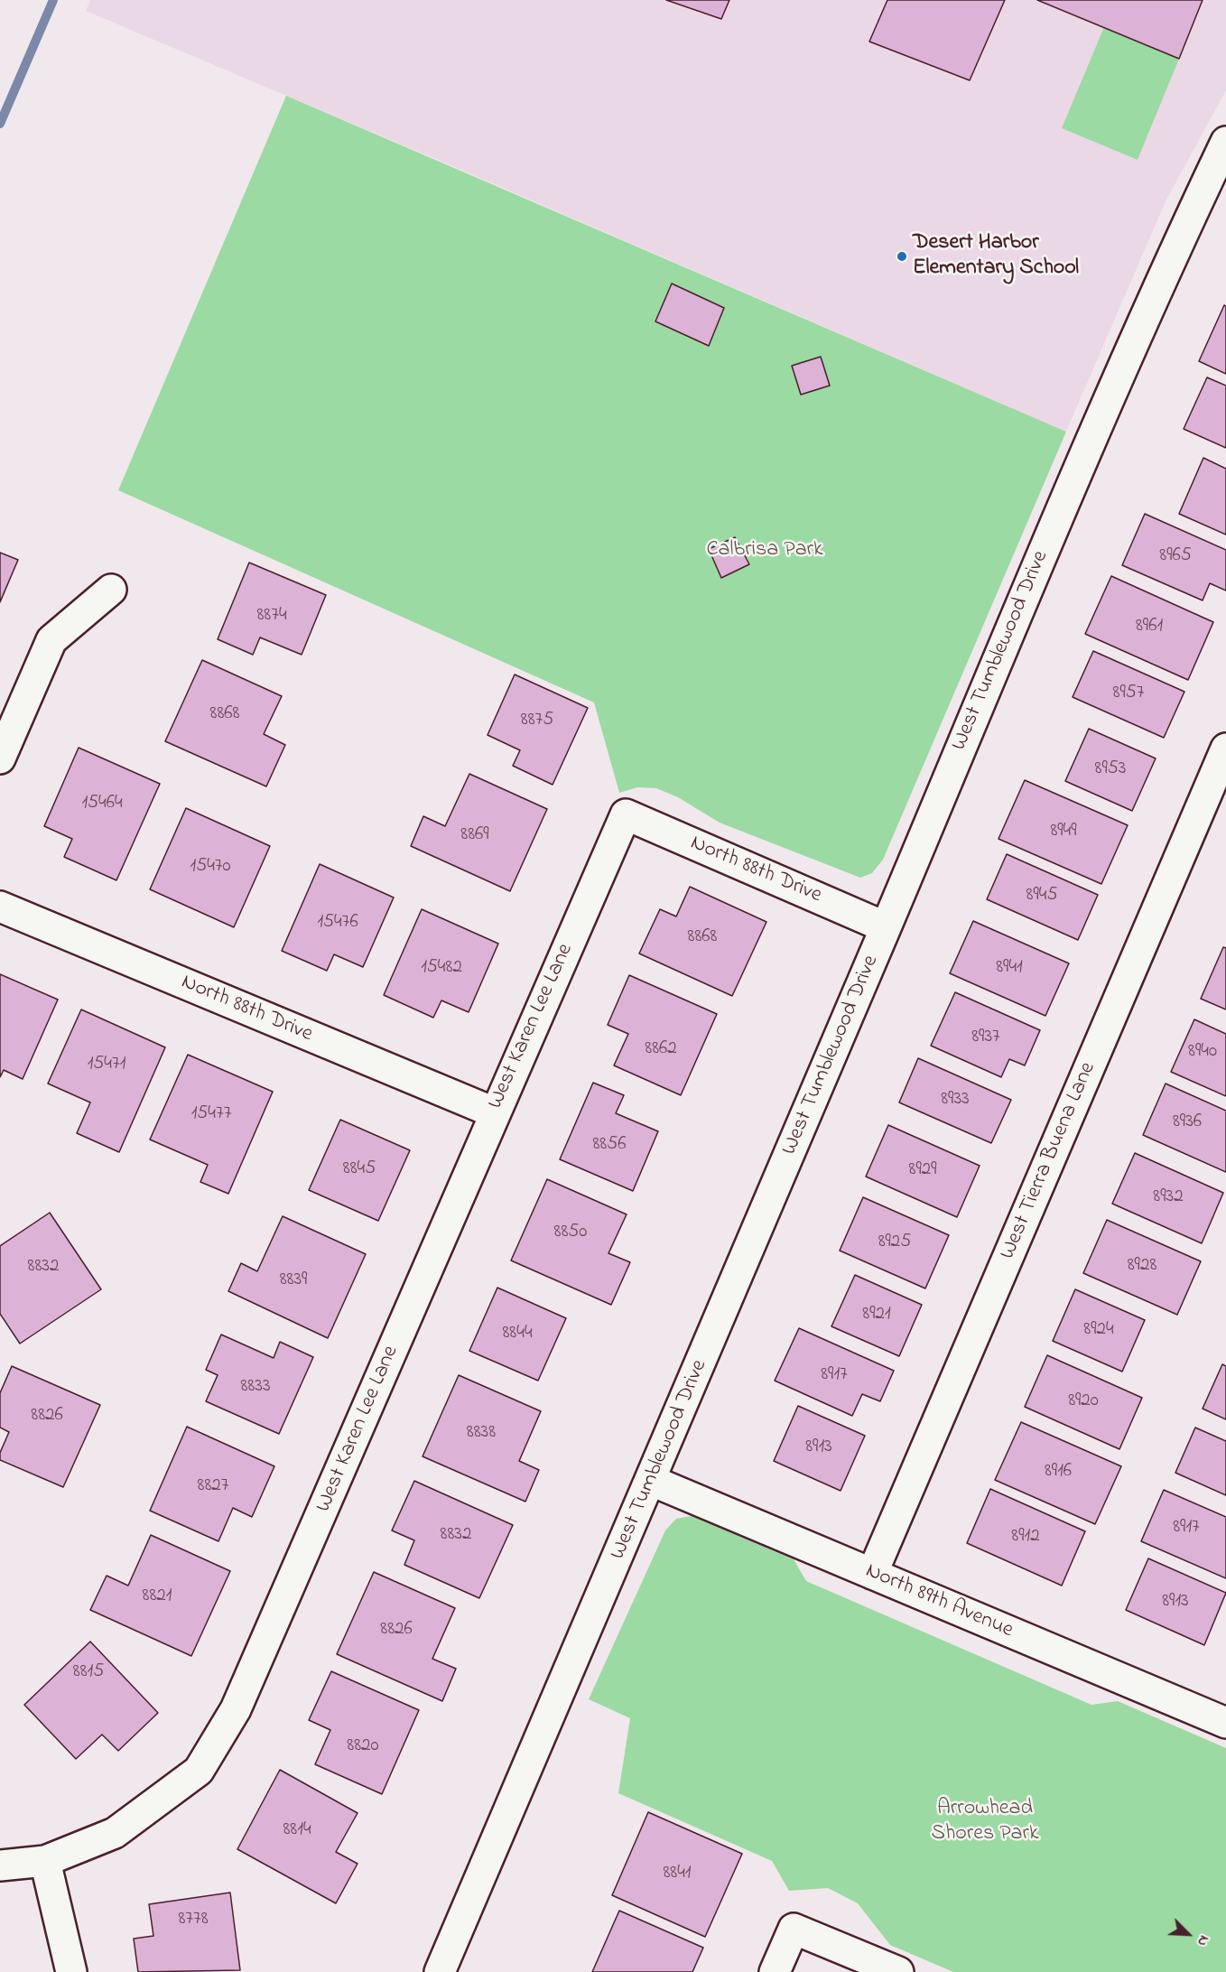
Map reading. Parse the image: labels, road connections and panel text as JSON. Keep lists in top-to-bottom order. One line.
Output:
{"streets":{"street":["West Tumblewood Drive","North 88th Drive","West Karen Lee Lane","West Tierra Buena Lane","North 89th Avenue"]},"crossings":[["West Tumblewood Drive","North 88th Drive"],["West Tumblewood Drive","North 89th Avenue"],["North 88th Drive","West Karen Lee Lane"],["West Tierra Buena Lane","North 89th Avenue"]],"parks":["Calbrisa Park","Arrowhead Shores Park"],"places":["Desert Harbor Elementary School"],"house_numbers":["8965","8874","8961","8957","8868","8875","8953","15464","8949","8869","15470","8945","15476","8868","15482","8941","8937","8862","8940","15471","8933","15477","8936","8856","8845","8929","8932","8850","8925","8928","8832","8839","8921","8924","8844","8917","8833","8920","8826","8838","8913","8916","8827","8917","8832","8912","8821","8913","8826","8815","8820","8814","8841","8778"],"north":"bottom right"}
